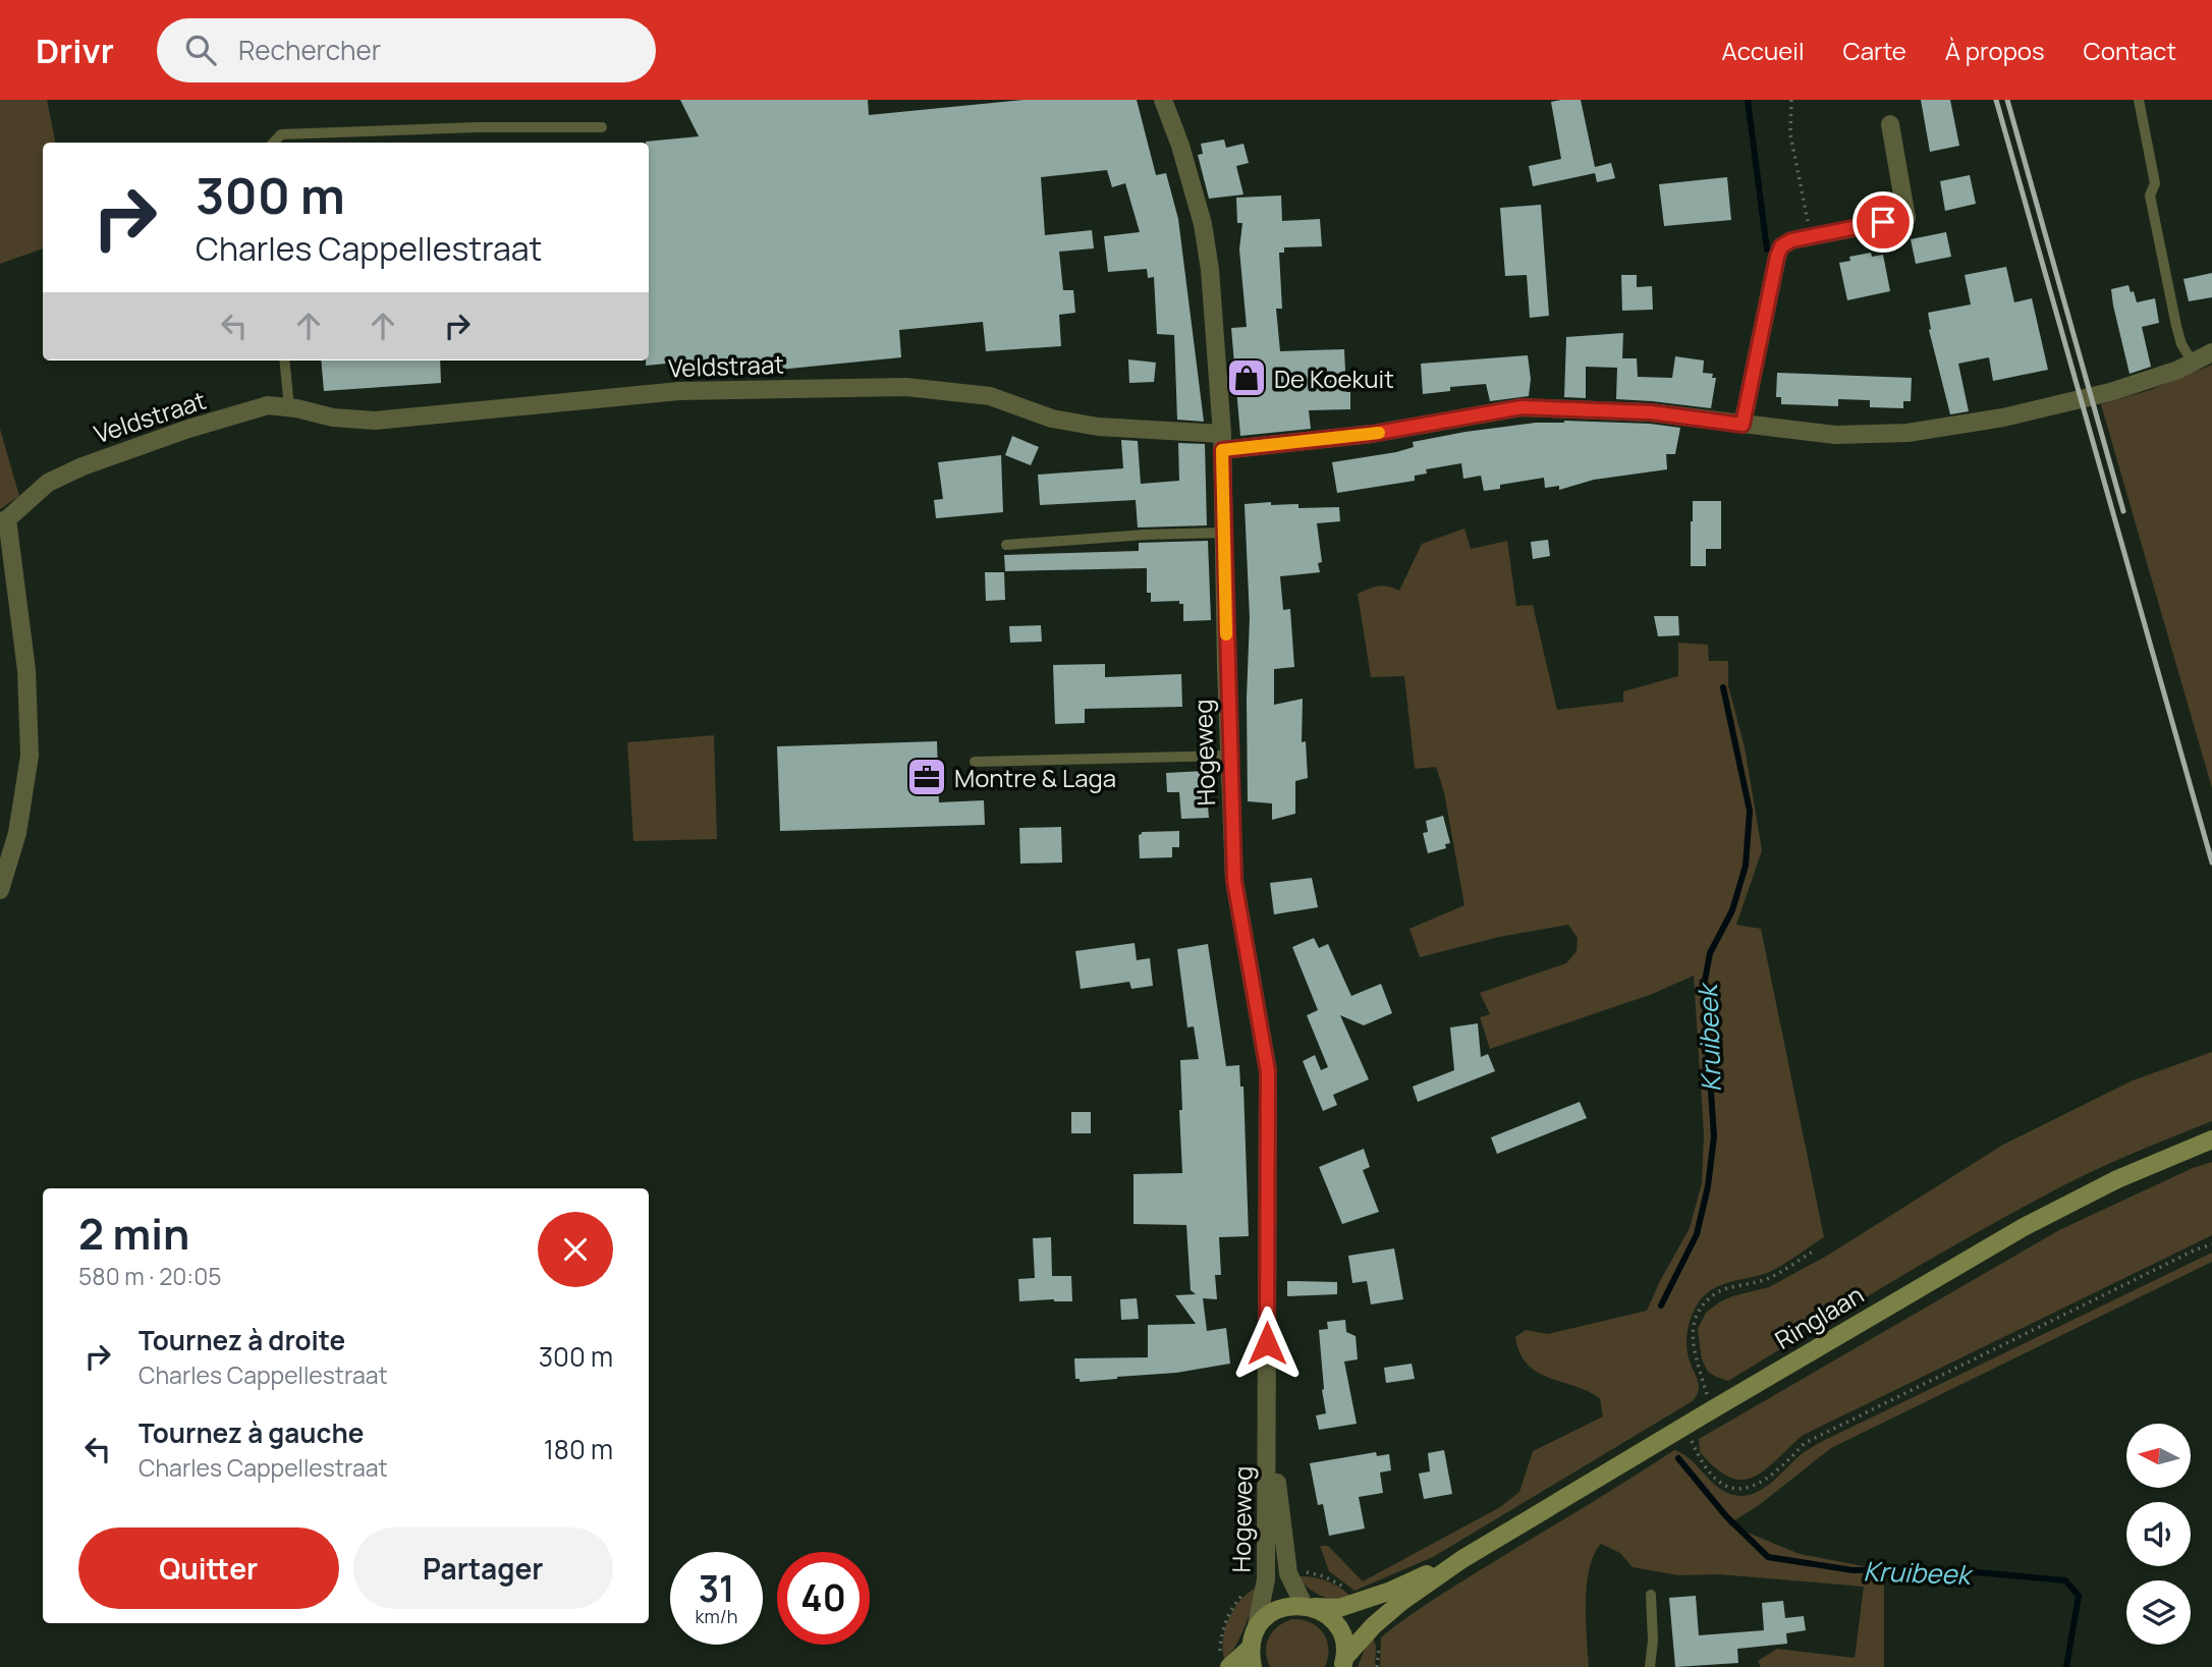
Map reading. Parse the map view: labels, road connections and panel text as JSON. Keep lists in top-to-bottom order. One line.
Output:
{"streets":{"main road":["Ringlaan"],"street":["Veldstraat","Hogeweg"]},"crossings":[["Veldstraat","Hogeweg"],["Hogeweg","Ringlaan"]],"water":["Kruibeek"],"places":{"shop":["De Koekuit"],"office":["Montre & Laga"]},"north":"left","page":{"header":"Drivr","search":"Rechercher","nav":["Accueil","Carte","À propos","Contact"],"turn":["300 m","Charles Cappellestraat"],"heading":["2 min","580 m · 20:05"],"list":[{"name":"Tournez à droite","note":"Charles Cappellestraat","value":"300 m"},{"name":"Tournez à gauche","note":"Charles Cappellestraat","value":"180 m"}],"buttons":["Quitter","Partager"],"speed":"31 km/h","limit":"40"}}
